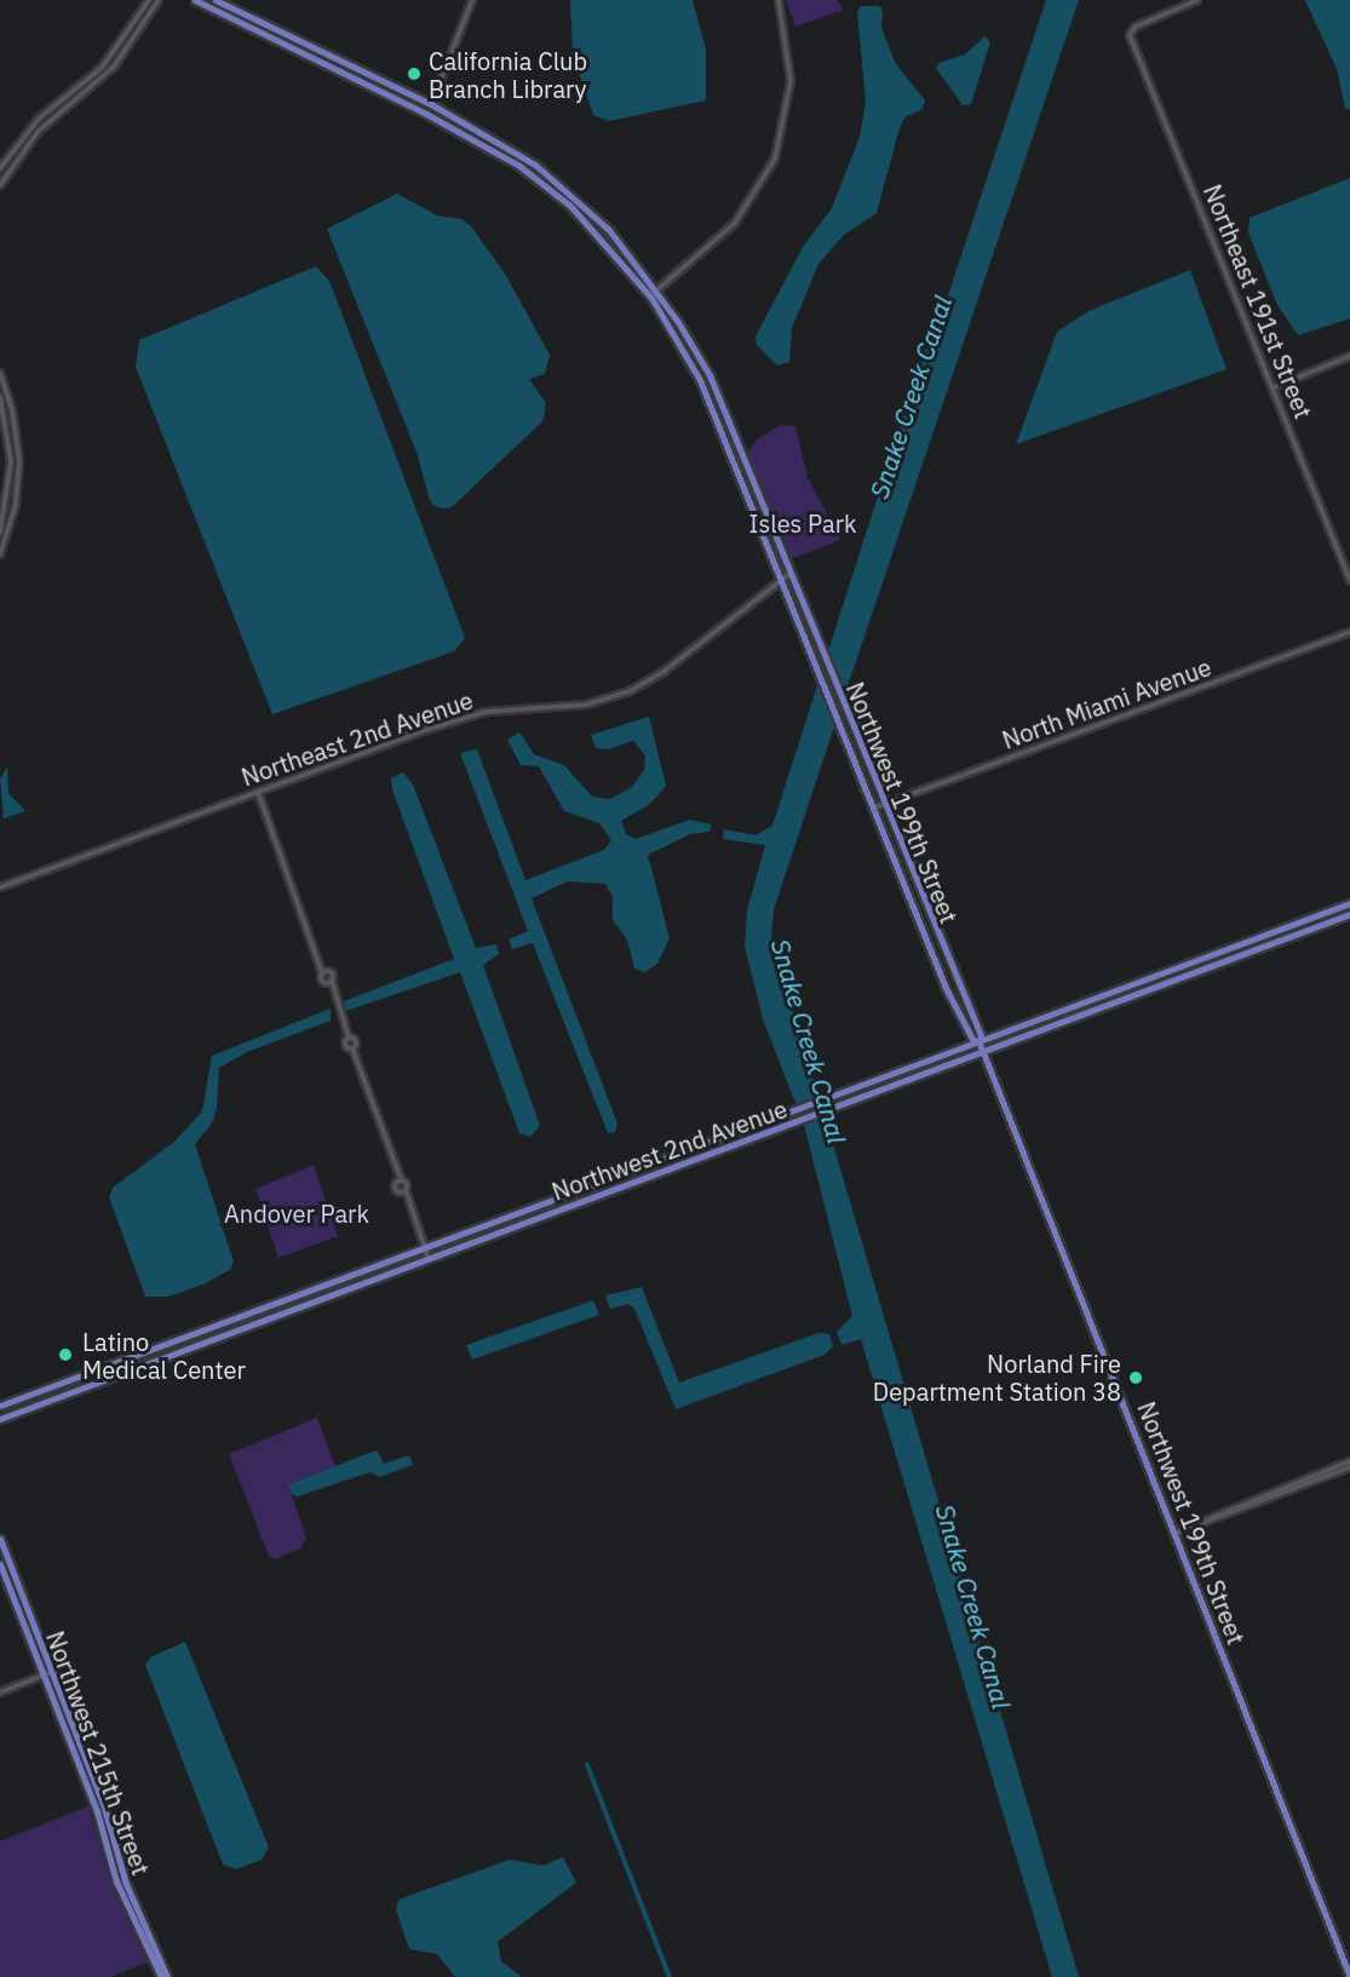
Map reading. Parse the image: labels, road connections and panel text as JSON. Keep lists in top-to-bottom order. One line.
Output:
{"streets":{"main road":["Northwest 199th Street","Northwest 2nd Avenue","Northwest 215th Street"],"street":["Northeast 191st Street","North Miami Avenue","Northeast 2nd Avenue"]},"crossings":[["North Miami Avenue","Northwest 199th Street"],["Northeast 2nd Avenue","Northwest 199th Street"],["Northwest 199th Street","Northwest 2nd Avenue"]],"water":["Snake Creek Canal"],"parks":["Isles Park","Andover Park"],"places":["California Club Branch Library","Latino Medical Center","Norland Fire Department Station 38"]}
